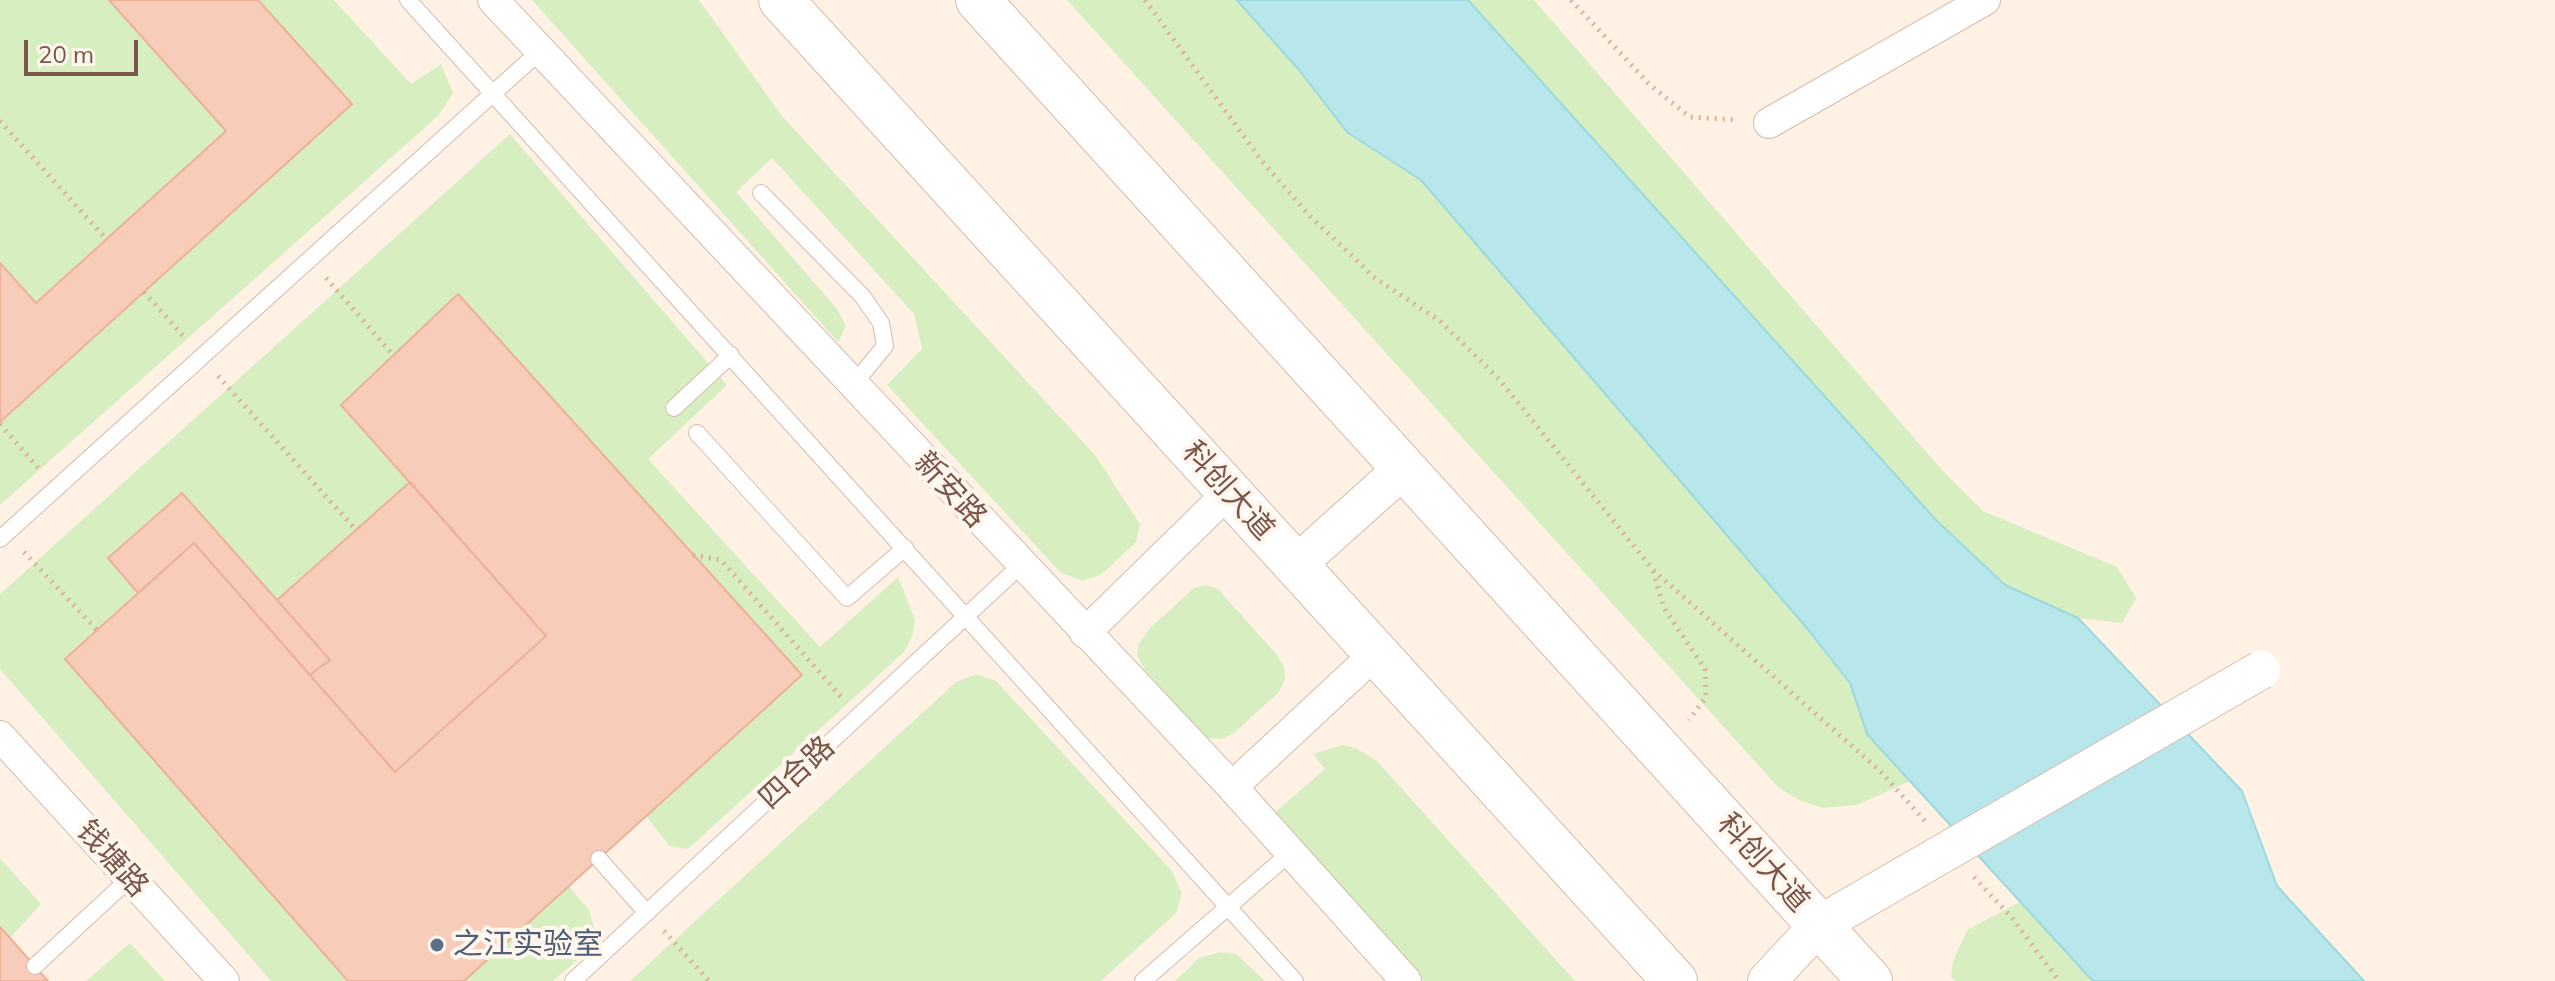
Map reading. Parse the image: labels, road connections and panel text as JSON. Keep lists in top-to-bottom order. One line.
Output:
{"streets":{"main road":["科创大道"],"street":["新安路","钱塘路"],"lane":["四合路"]},"crossings":[["新安路","四合路"]],"places":["之江实验室"],"scale_bar":"20 m"}
